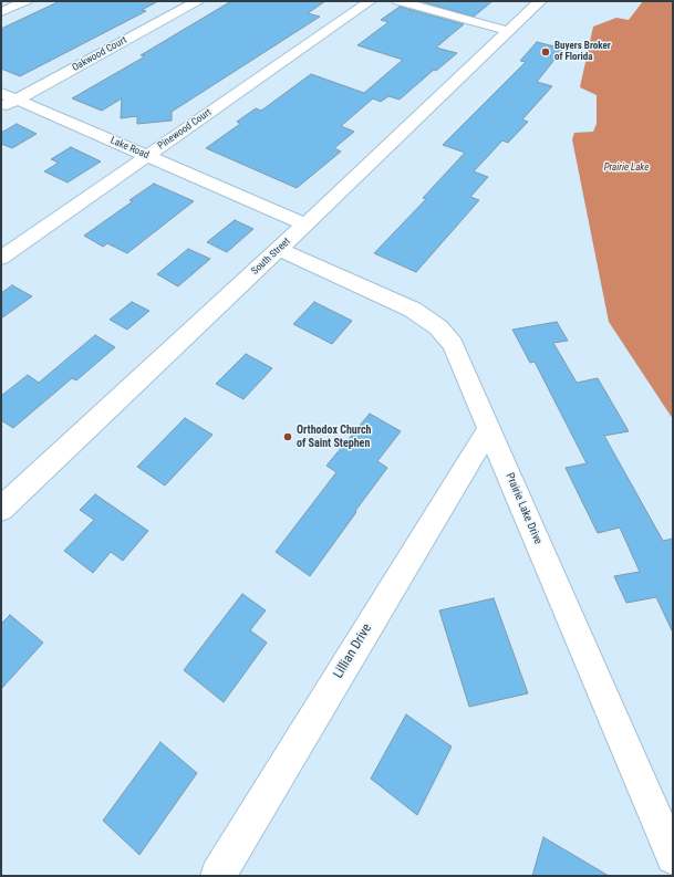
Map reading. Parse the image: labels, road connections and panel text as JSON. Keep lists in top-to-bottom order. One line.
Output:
{"streets":{"street":["Oakwood Court","Pinewood Court","Lake Road","South Street","Prairie Lake Drive","Lillian Drive"]},"crossings":[["Oakwood Court","Lake Road"],["Pinewood Court","Lake Road"],["Lake Road","South Street"],["South Street","Prairie Lake Drive"],["Prairie Lake Drive","Lillian Drive"]],"water":["Prairie Lake"],"places":["Buyers Broker of Florida","Orthodox Church of Saint Stephen"]}
